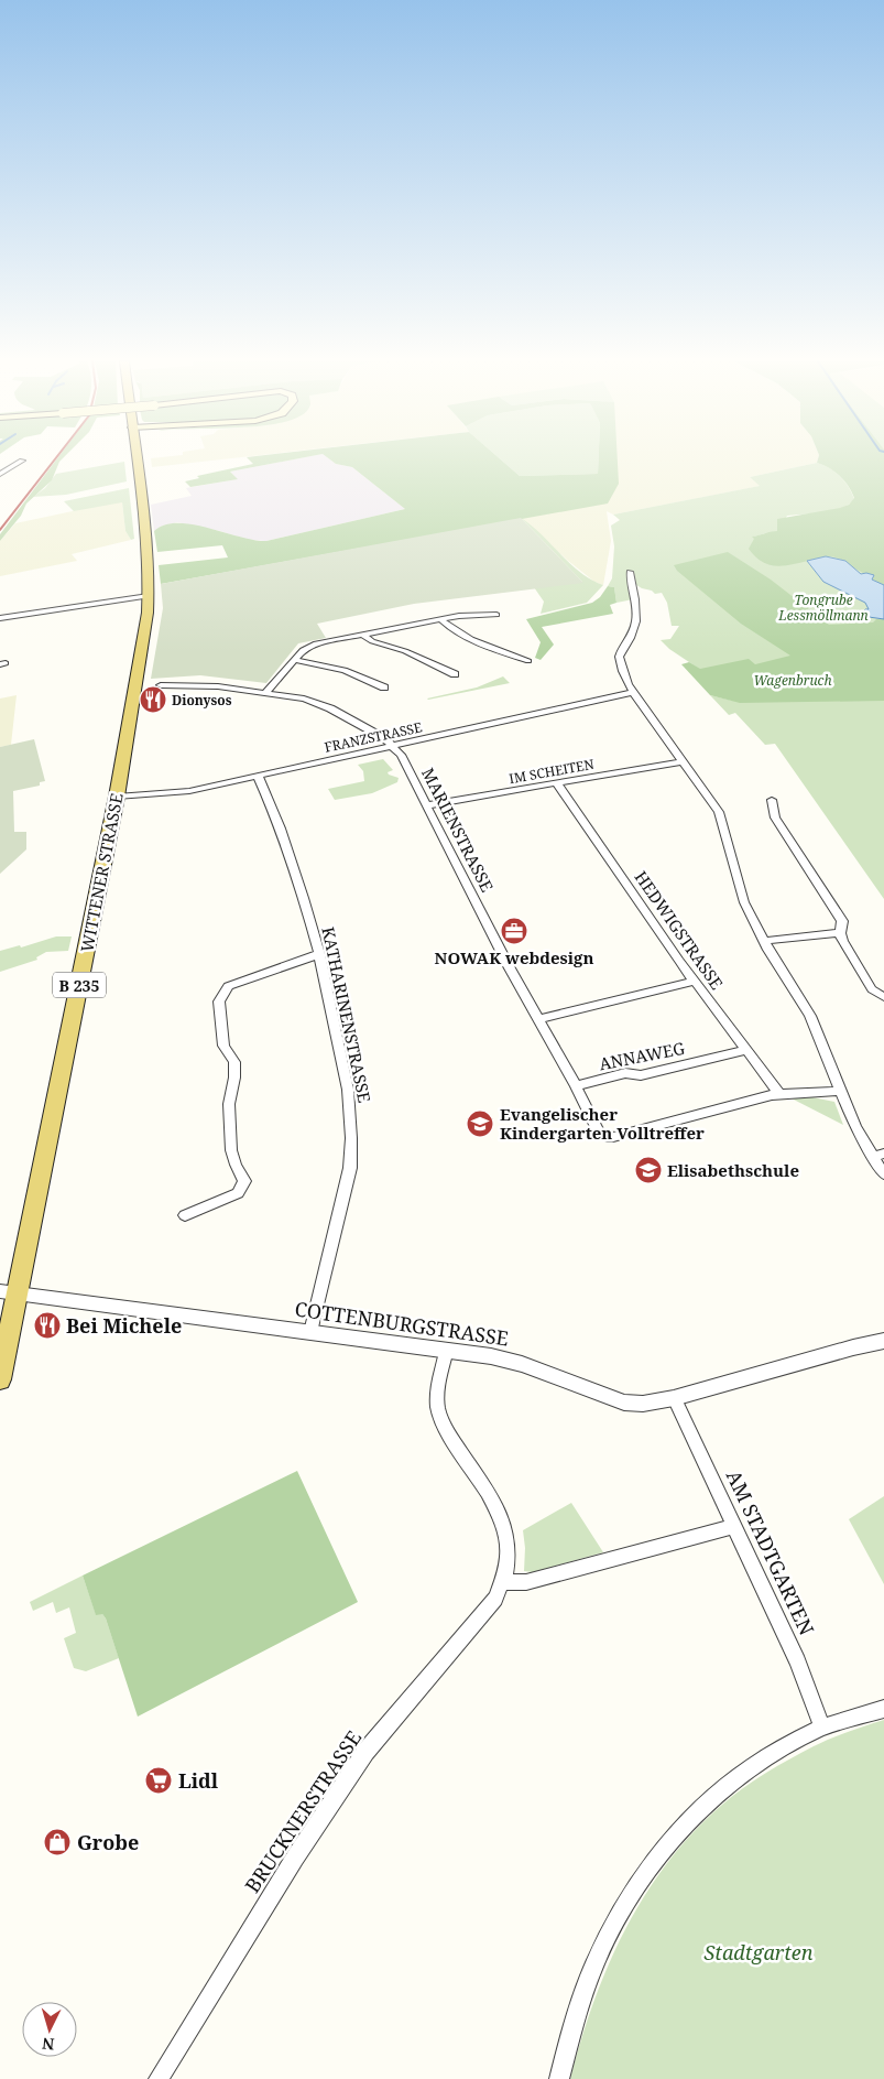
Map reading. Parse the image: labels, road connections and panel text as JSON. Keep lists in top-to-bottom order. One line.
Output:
{"streets":{"main road":["WITTENER STRASSE","B 235"],"street":["FRANZSTRASSE","IM SCHEITEN","MARIENSTRASSE","HEDWIGSTRASSE","KATHARINENSTRASSE","ANNAWEG","COTTENBURGSTRASSE","AM STADTGARTEN","BRUCKNERSTRASSE"]},"crossings":[["FRANZSTRASSE","MARIENSTRASSE"],["FRANZSTRASSE","WITTENER STRASSE"],["FRANZSTRASSE","KATHARINENSTRASSE"],["IM SCHEITEN","MARIENSTRASSE"],["IM SCHEITEN","HEDWIGSTRASSE"],["MARIENSTRASSE","HEDWIGSTRASSE"],["MARIENSTRASSE","ANNAWEG"],["WITTENER STRASSE","COTTENBURGSTRASSE"],["HEDWIGSTRASSE","ANNAWEG"],["KATHARINENSTRASSE","COTTENBURGSTRASSE"],["COTTENBURGSTRASSE","AM STADTGARTEN"],["COTTENBURGSTRASSE","BRUCKNERSTRASSE"]],"parks":["Tongrube Lessmöllmann","Wagenbruch","Stadtgarten"],"places":{"restaurant":["Dionysos","Bei Michele"],"office":["NOWAK webdesign"],"school or university":["Evangelischer Kindergarten Volltreffer","Elisabethschule"],"supermarket":["Lidl"],"shop":["Grobe"]},"north":"bottom"}
